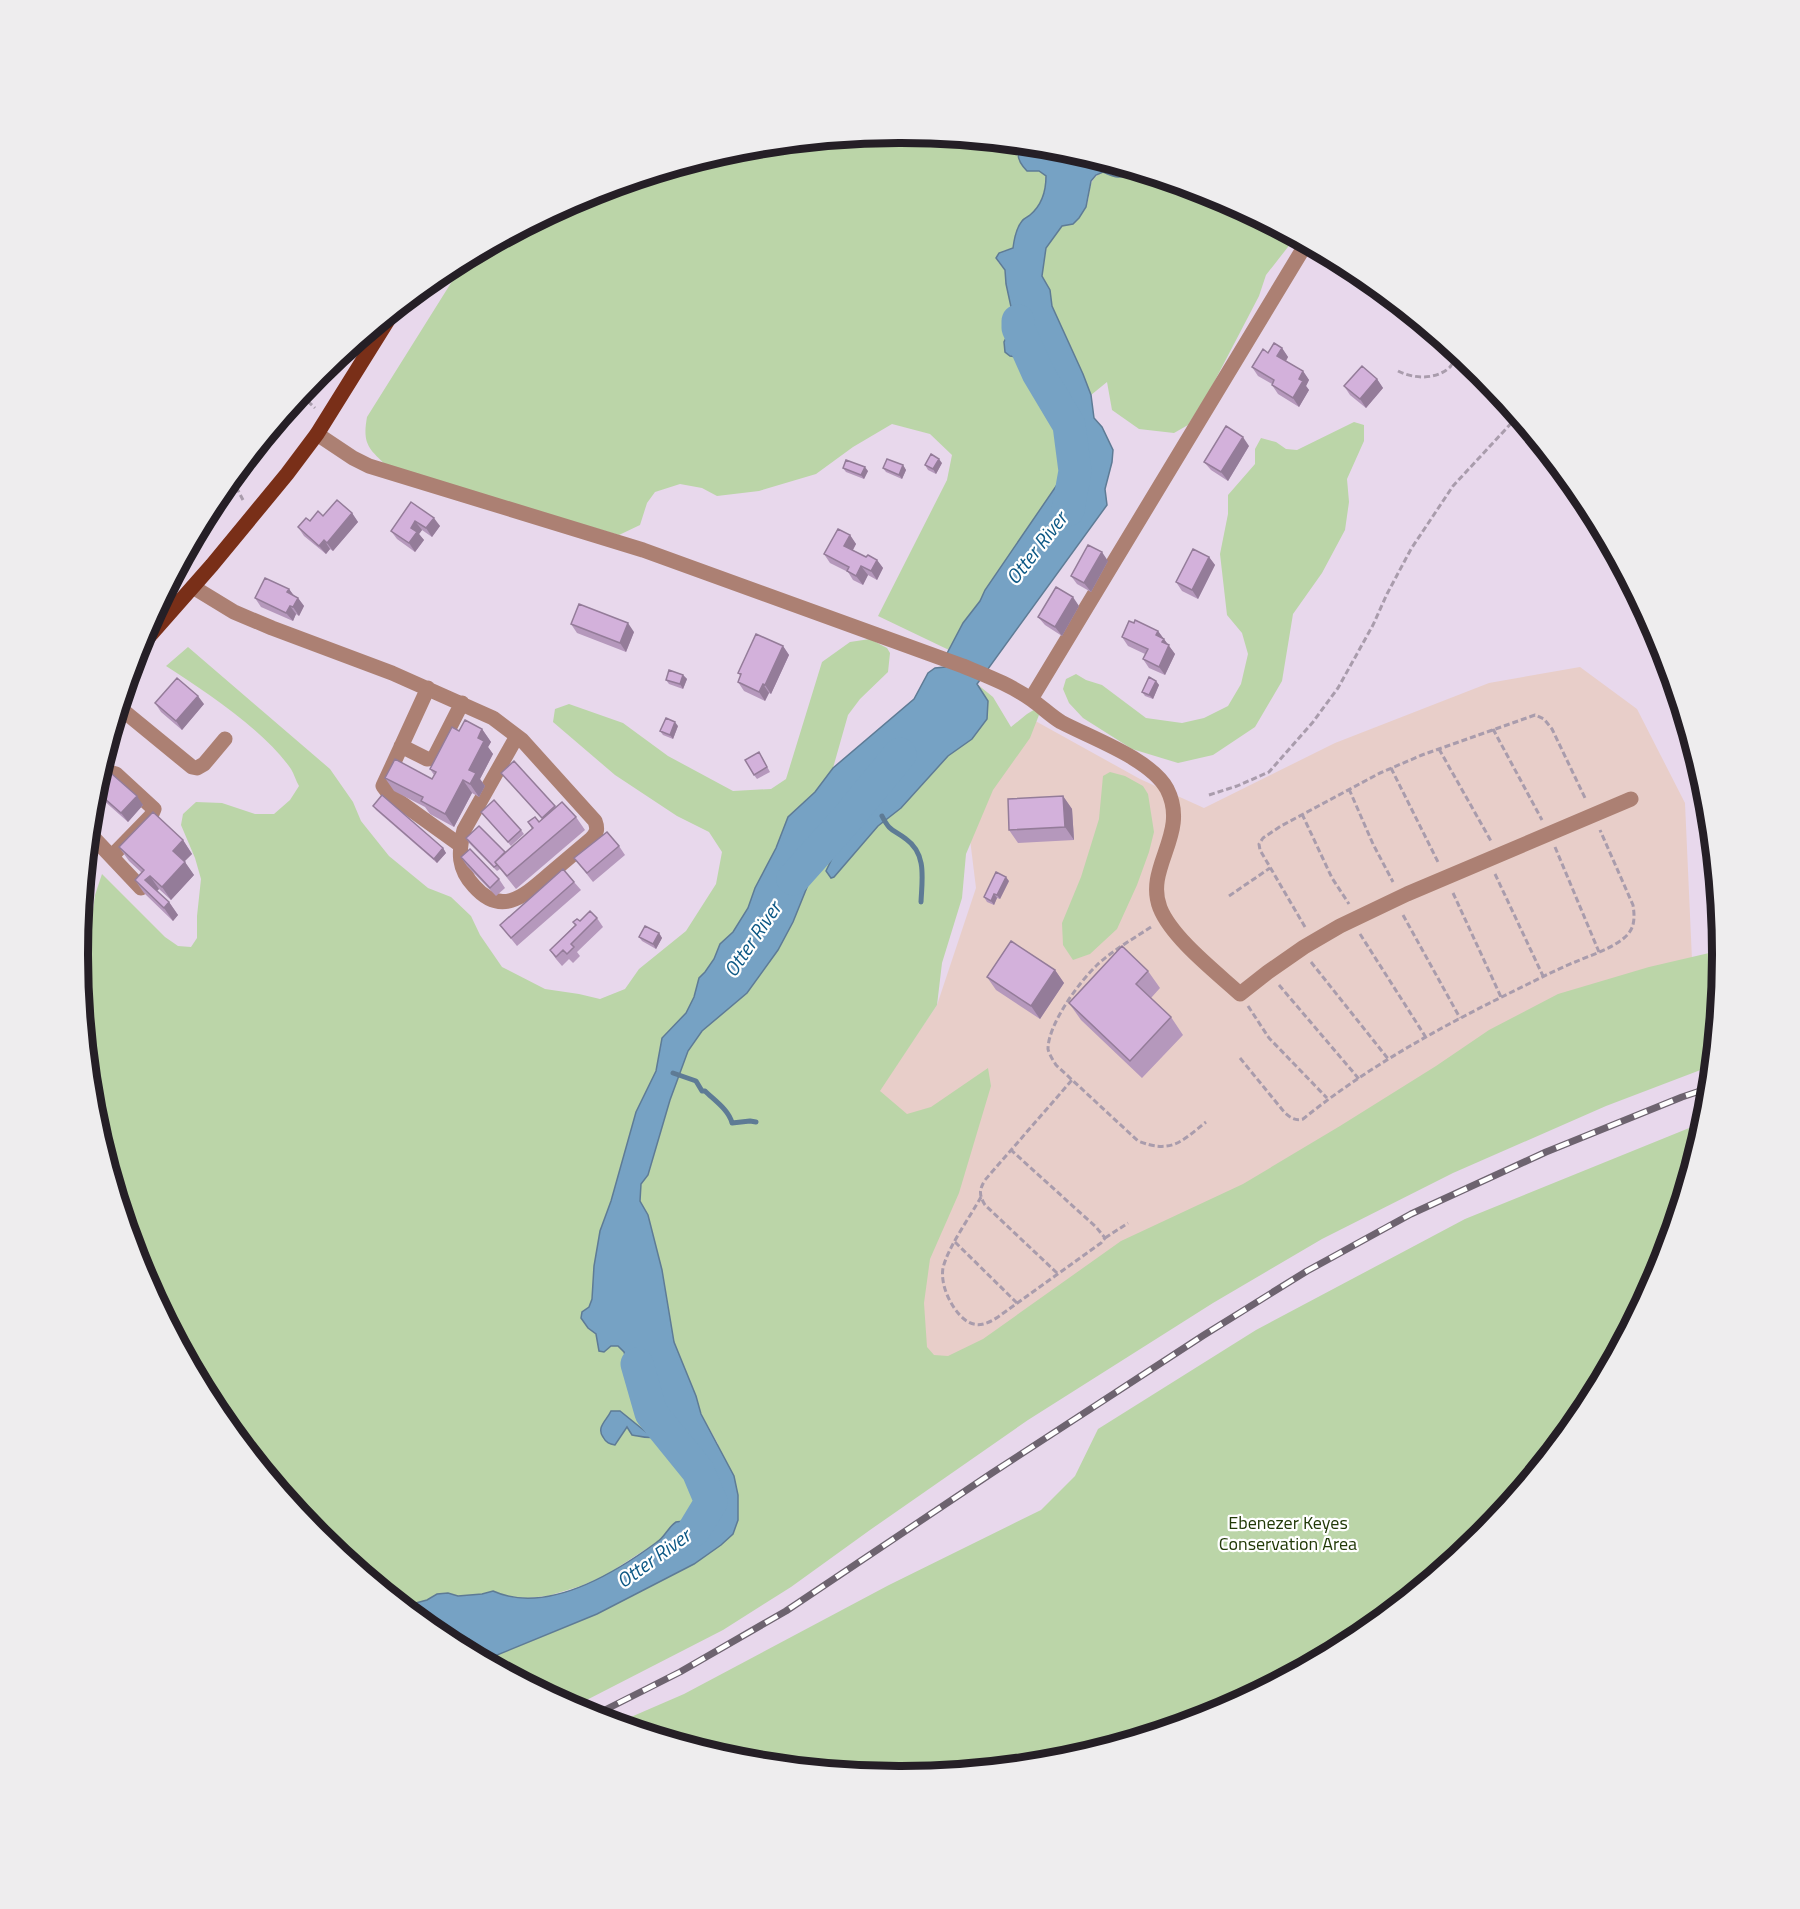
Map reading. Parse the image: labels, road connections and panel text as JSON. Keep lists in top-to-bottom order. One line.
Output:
{"water":["Otter River"],"parks":["Ebenezer Keyes Conservation Area"]}
